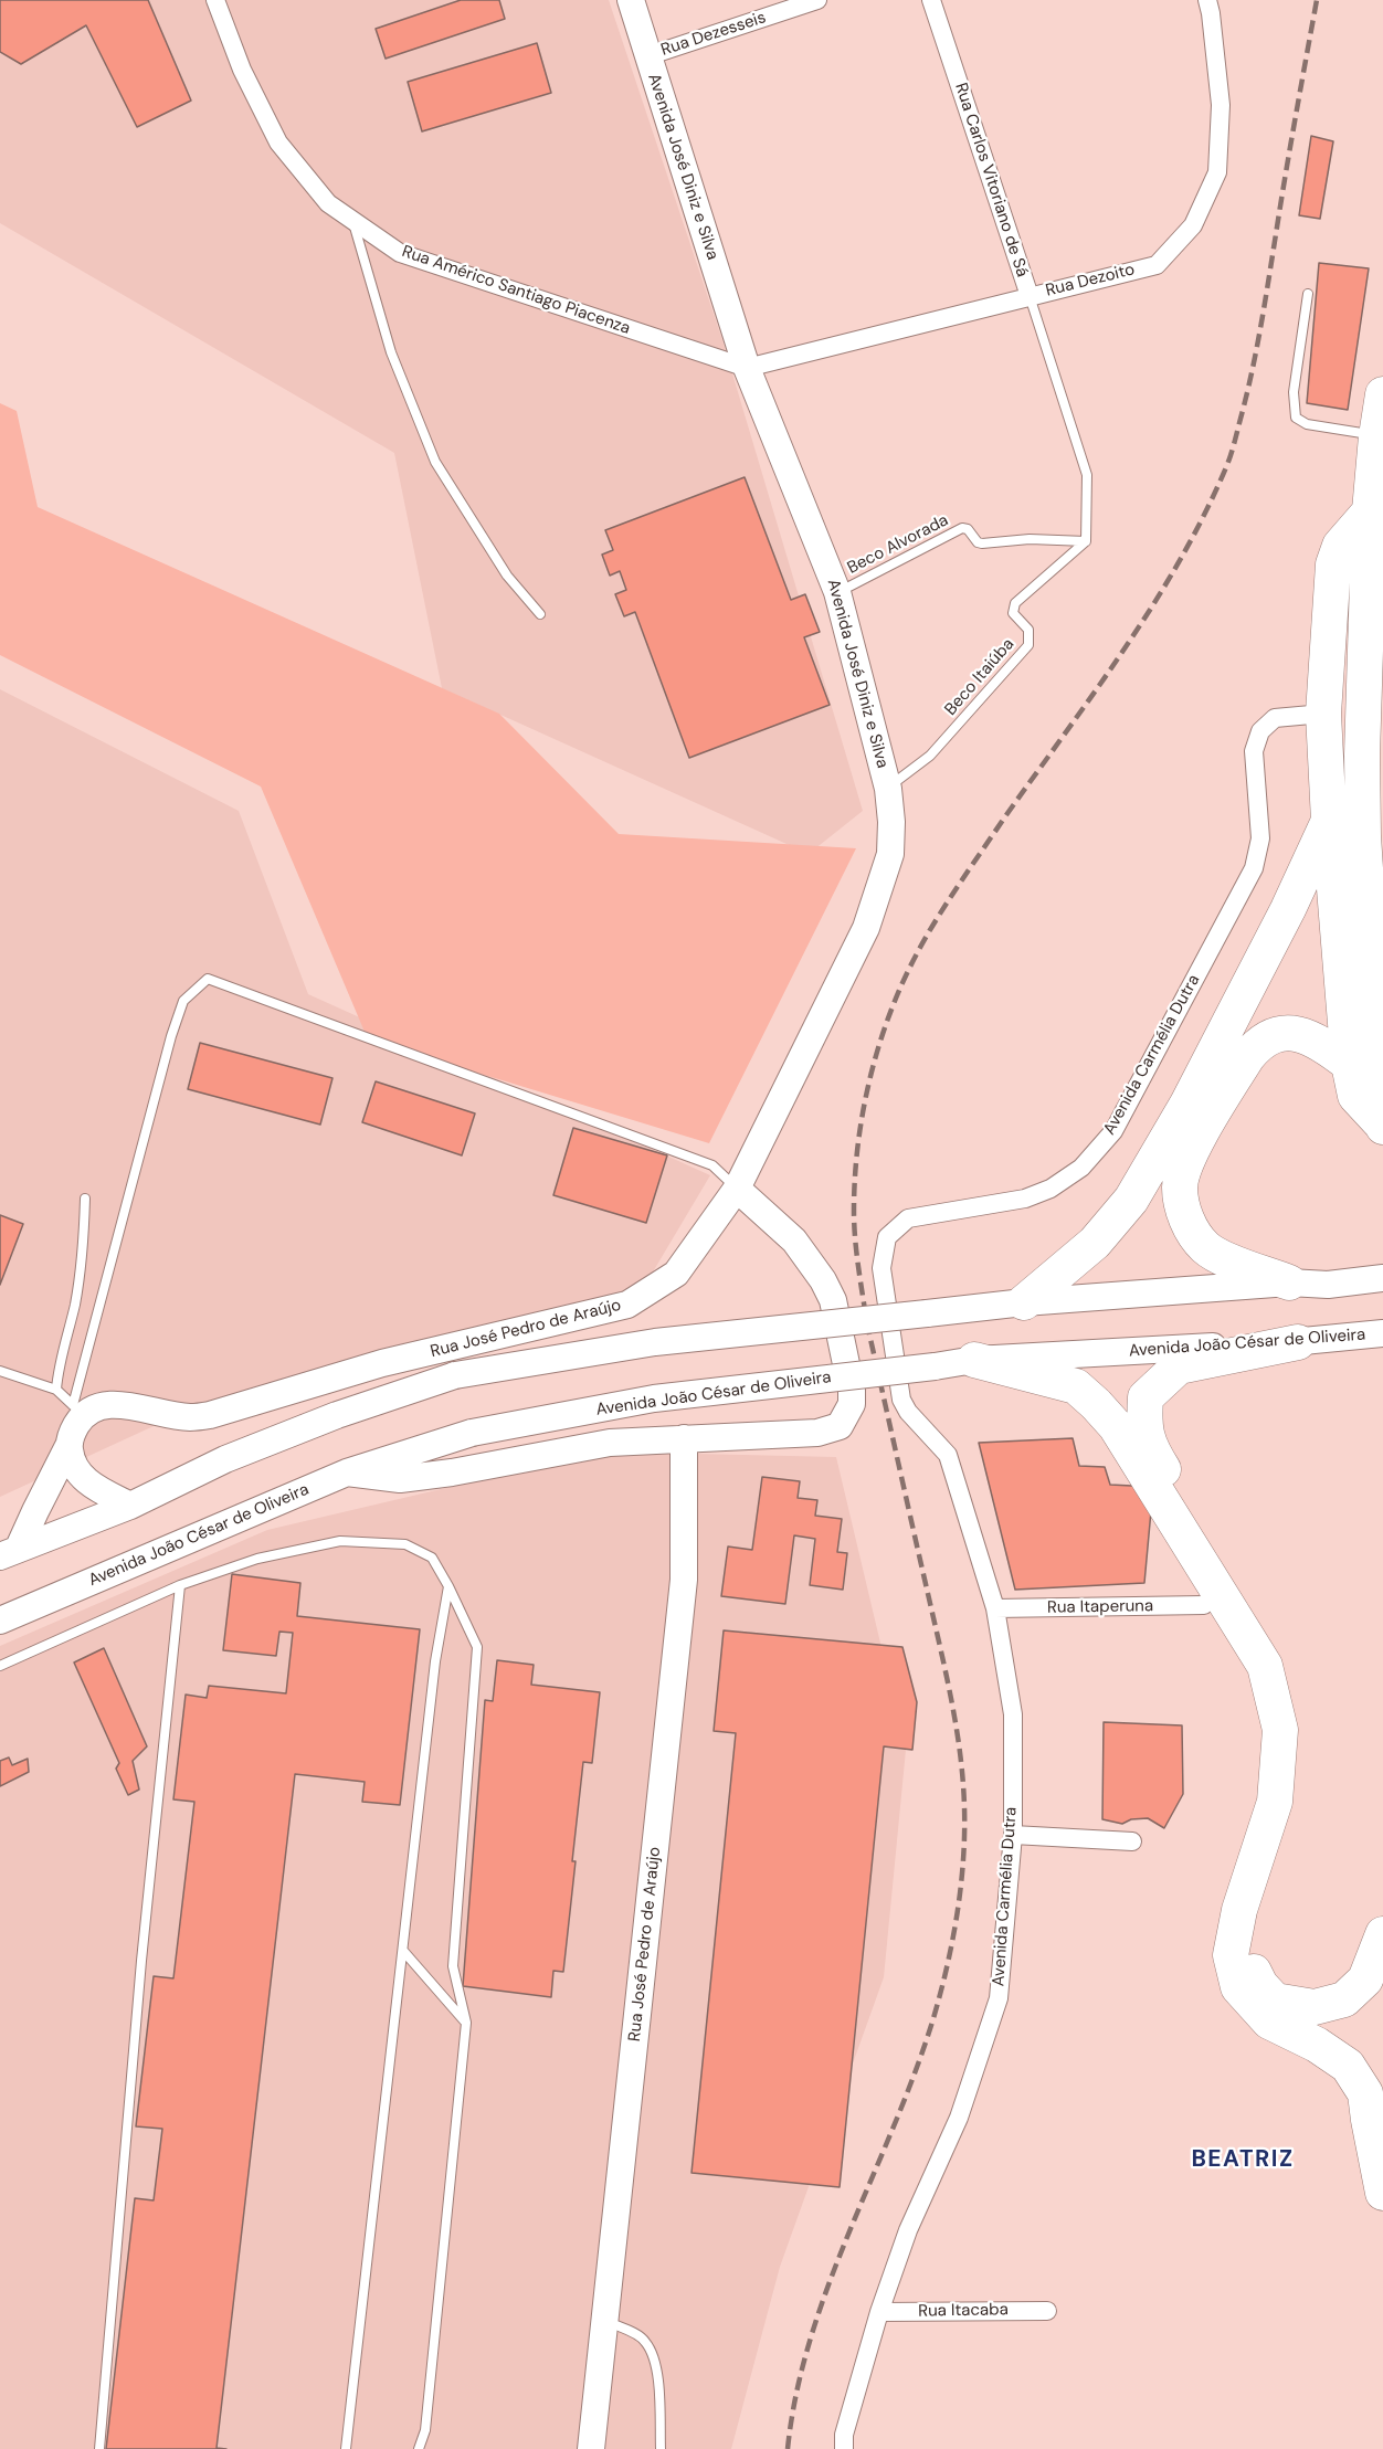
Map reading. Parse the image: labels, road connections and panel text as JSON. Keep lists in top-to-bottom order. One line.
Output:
{"streets":{"street":["Rua Dezesseis","Avenida José Diniz e Silva","Rua Carlos Vitoriano de Sá","Rua Dezoito","Rua Américo Santiago Piacenza","Avenida Carmélia Dutra","Rua José Pedro de Araújo","Avenida João César de Oliveira","Rua Itaperuna","Rua Itacaba"],"lane":["Beco Alvorada","Beco Itaiúba"]},"crossings":[["Rua Dezesseis","Avenida José Diniz e Silva"],["Avenida José Diniz e Silva","Rua Dezoito"],["Avenida José Diniz e Silva","Rua Américo Santiago Piacenza"],["Avenida José Diniz e Silva","Beco Alvorada"],["Avenida José Diniz e Silva","Beco Itaiúba"],["Avenida José Diniz e Silva","Rua José Pedro de Araújo"],["Rua Carlos Vitoriano de Sá","Rua Dezoito"],["Rua Carlos Vitoriano de Sá","Beco Alvorada"],["Rua Carlos Vitoriano de Sá","Beco Itaiúba"],["Rua Dezoito","Rua Américo Santiago Piacenza"],["Beco Alvorada","Beco Itaiúba"],["Avenida Carmélia Dutra","Rua Itaperuna"],["Avenida Carmélia Dutra","Rua Itacaba"]],"districts":["BEATRIZ"]}
